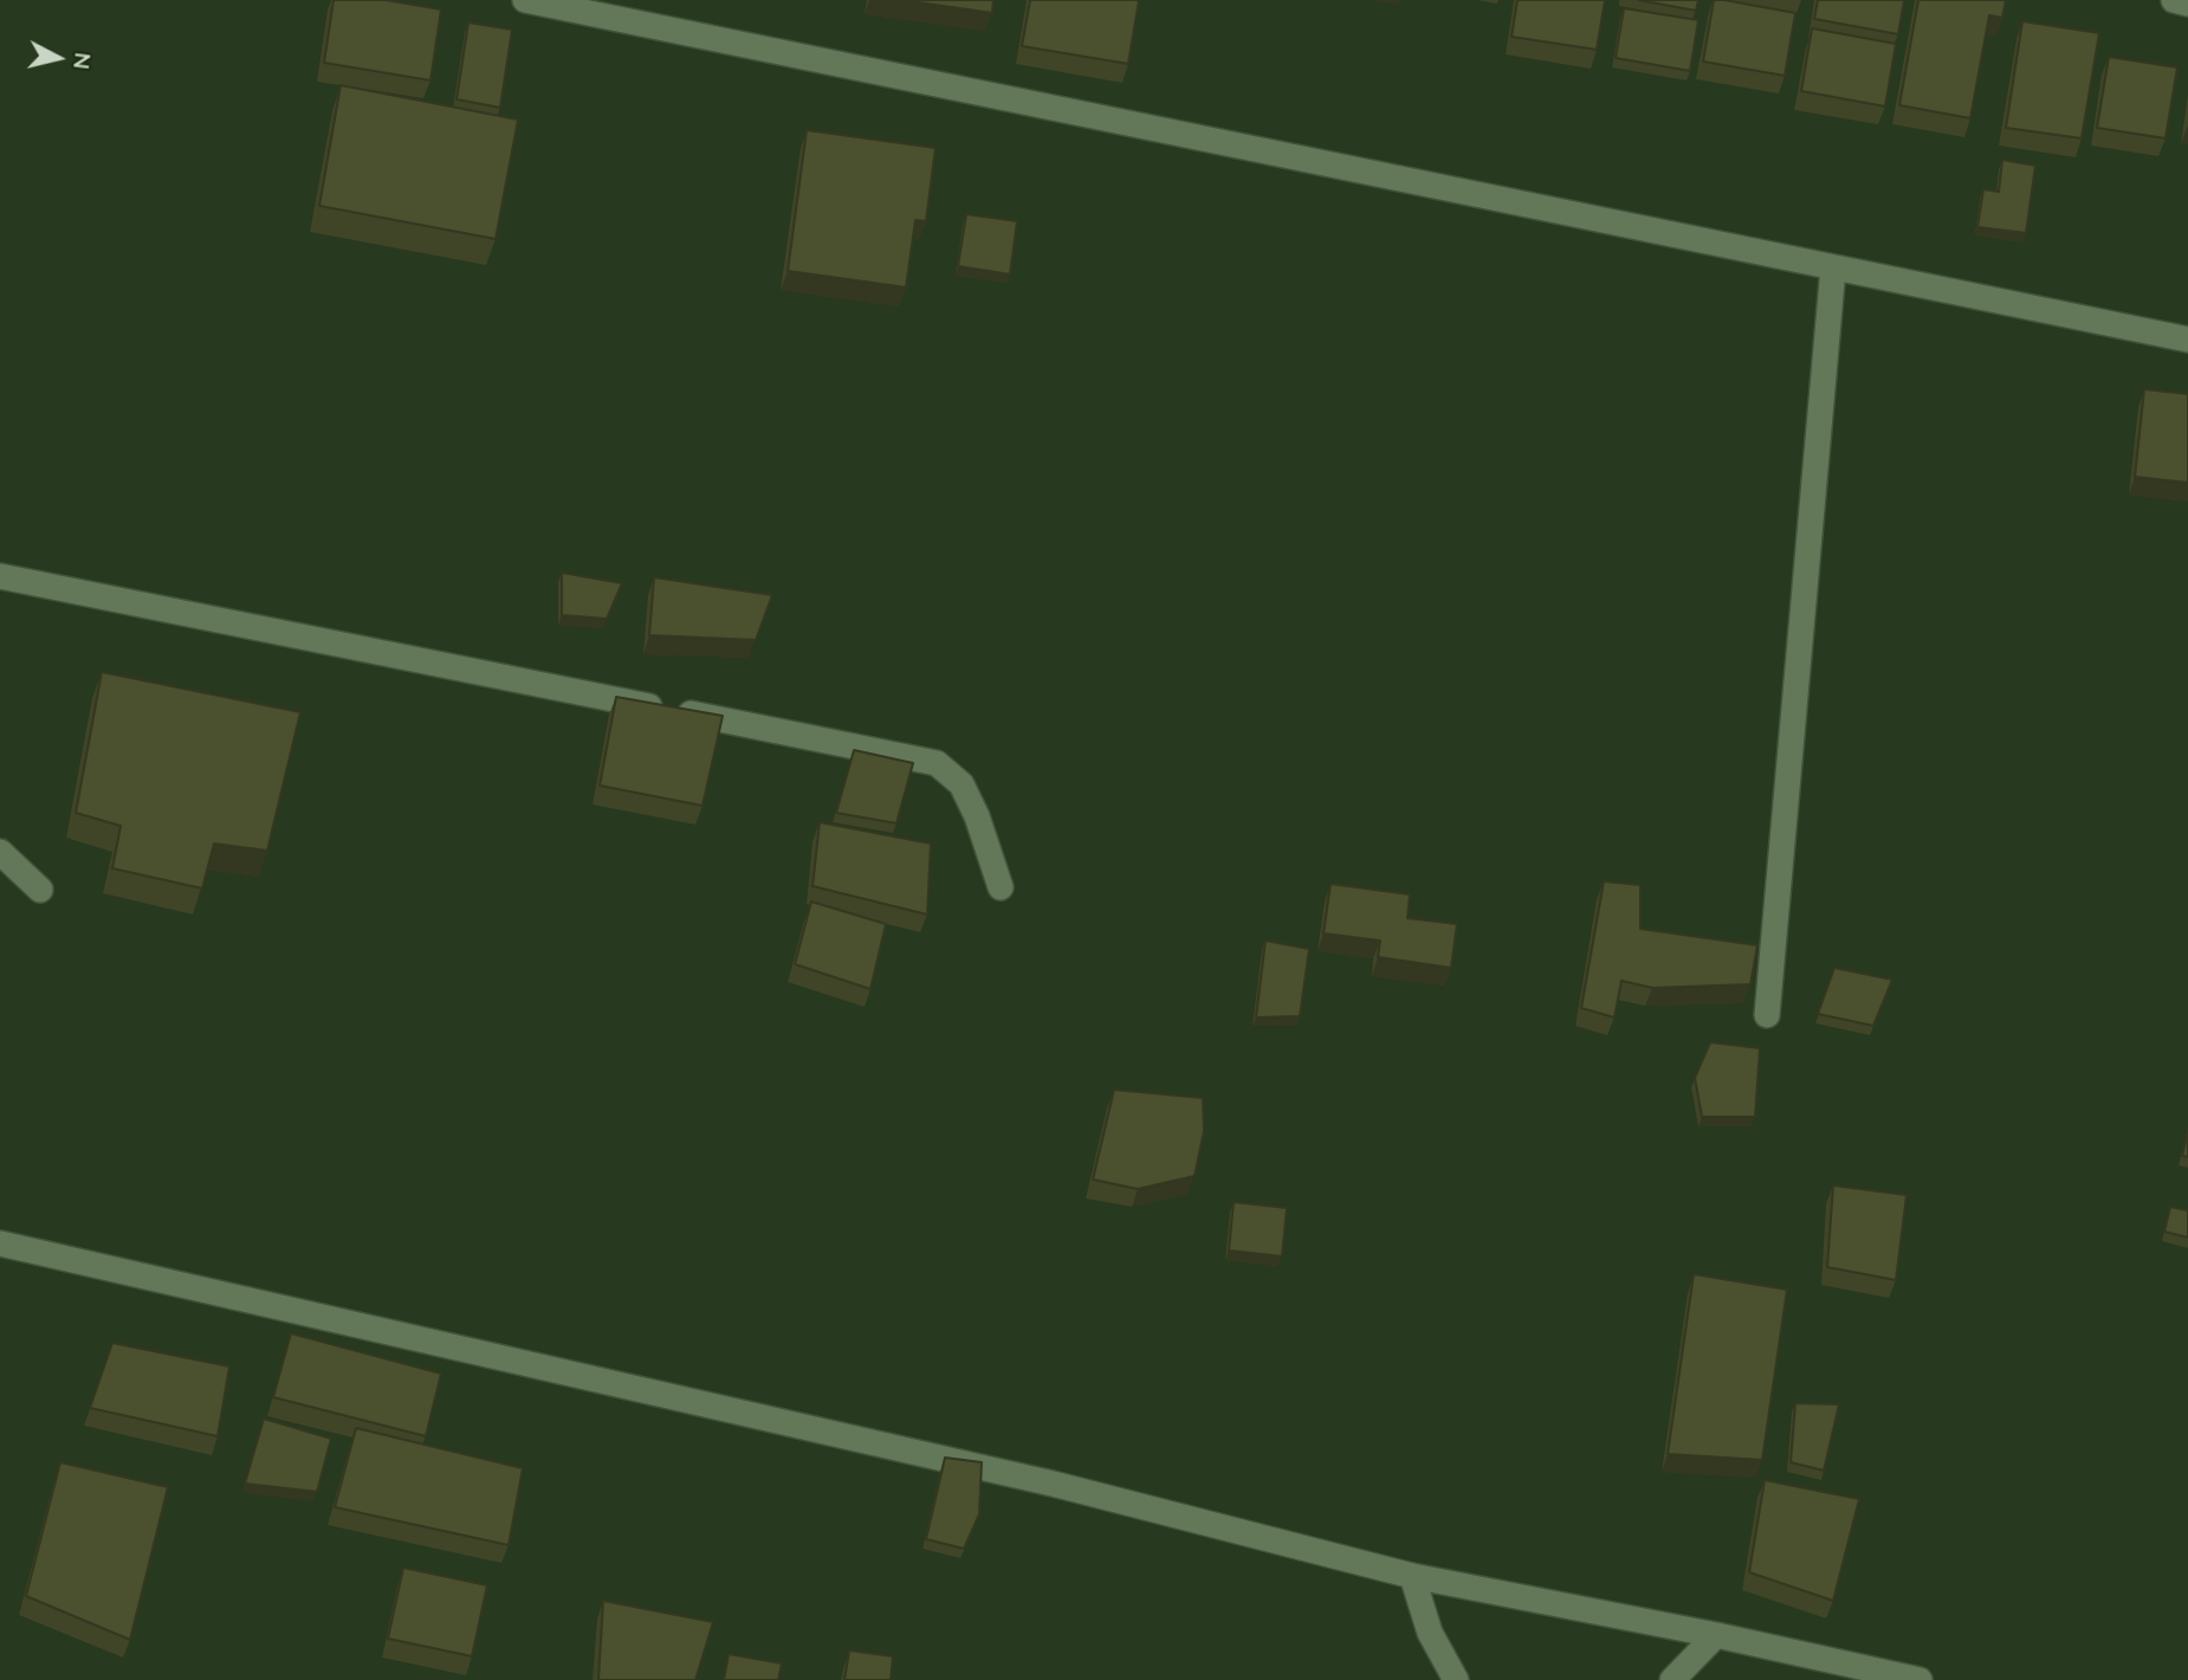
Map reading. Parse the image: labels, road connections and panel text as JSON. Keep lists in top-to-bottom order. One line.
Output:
{"north":"right"}
